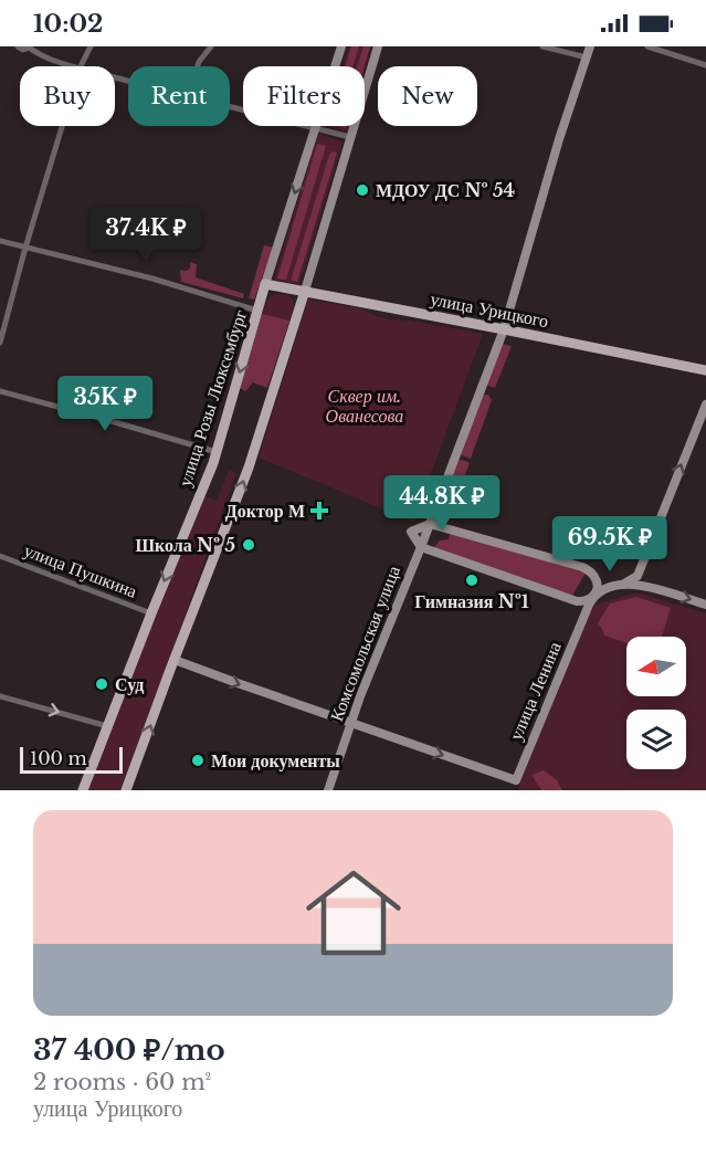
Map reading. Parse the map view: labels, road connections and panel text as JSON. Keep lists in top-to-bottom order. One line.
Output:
{"streets":{"main road":["улица Урицкого","улица Розы Люксембург"],"street":["улица Пушкина","Комсомольская улица","улица Ленина"]},"crossings":[["улица Урицкого","улица Розы Люксембург"],["улица Урицкого","Комсомольская улица"],["улица Розы Люксембург","улица Пушкина"]],"parks":["Сквер им. Ованесова"],"places":{"other":["МДОУ ДС № 54","Школа № 5","Гимназия №1","Суд","Мои документы"],"health":["Доктор М"]},"scale_bar":"100 m","north":"left","page":{"status":"10:02","chip":["Buy","Rent","Filters","New"],"price":["37.4K ₽","35K ₽","44.8K ₽","69.5K ₽"],"scale":"100 m","list":[{"name":"37 400 ₽/mo","note":"2 rooms · 60 m² · улица Урицкого"}]}}
